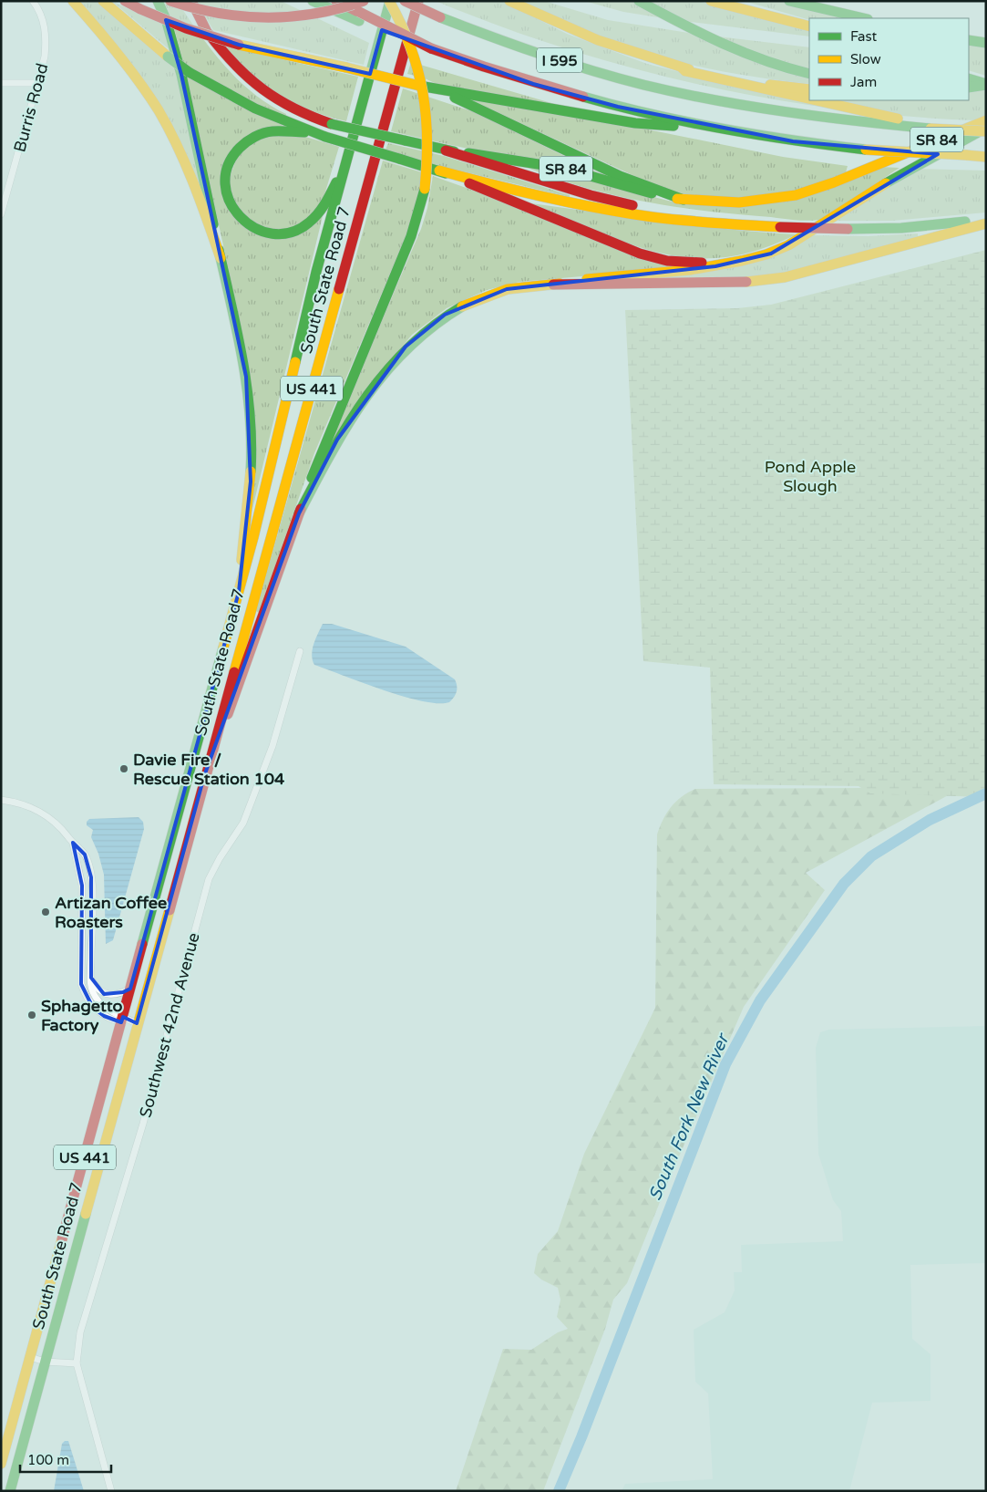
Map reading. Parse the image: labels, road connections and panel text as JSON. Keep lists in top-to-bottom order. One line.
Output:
{"streets":{"main road":["I 595","SR 84","South State Road 7","US 441"],"street":["Burris Road","Southwest 42nd Avenue"]},"water":["South Fork New River"],"parks":["Pond Apple Slough"],"places":["Davie Fire / Rescue Station 104","Artizan Coffee Roasters","Sphagetto Factory"],"legend":["Fast","Slow","Jam"],"scale_bar":"100 m"}
